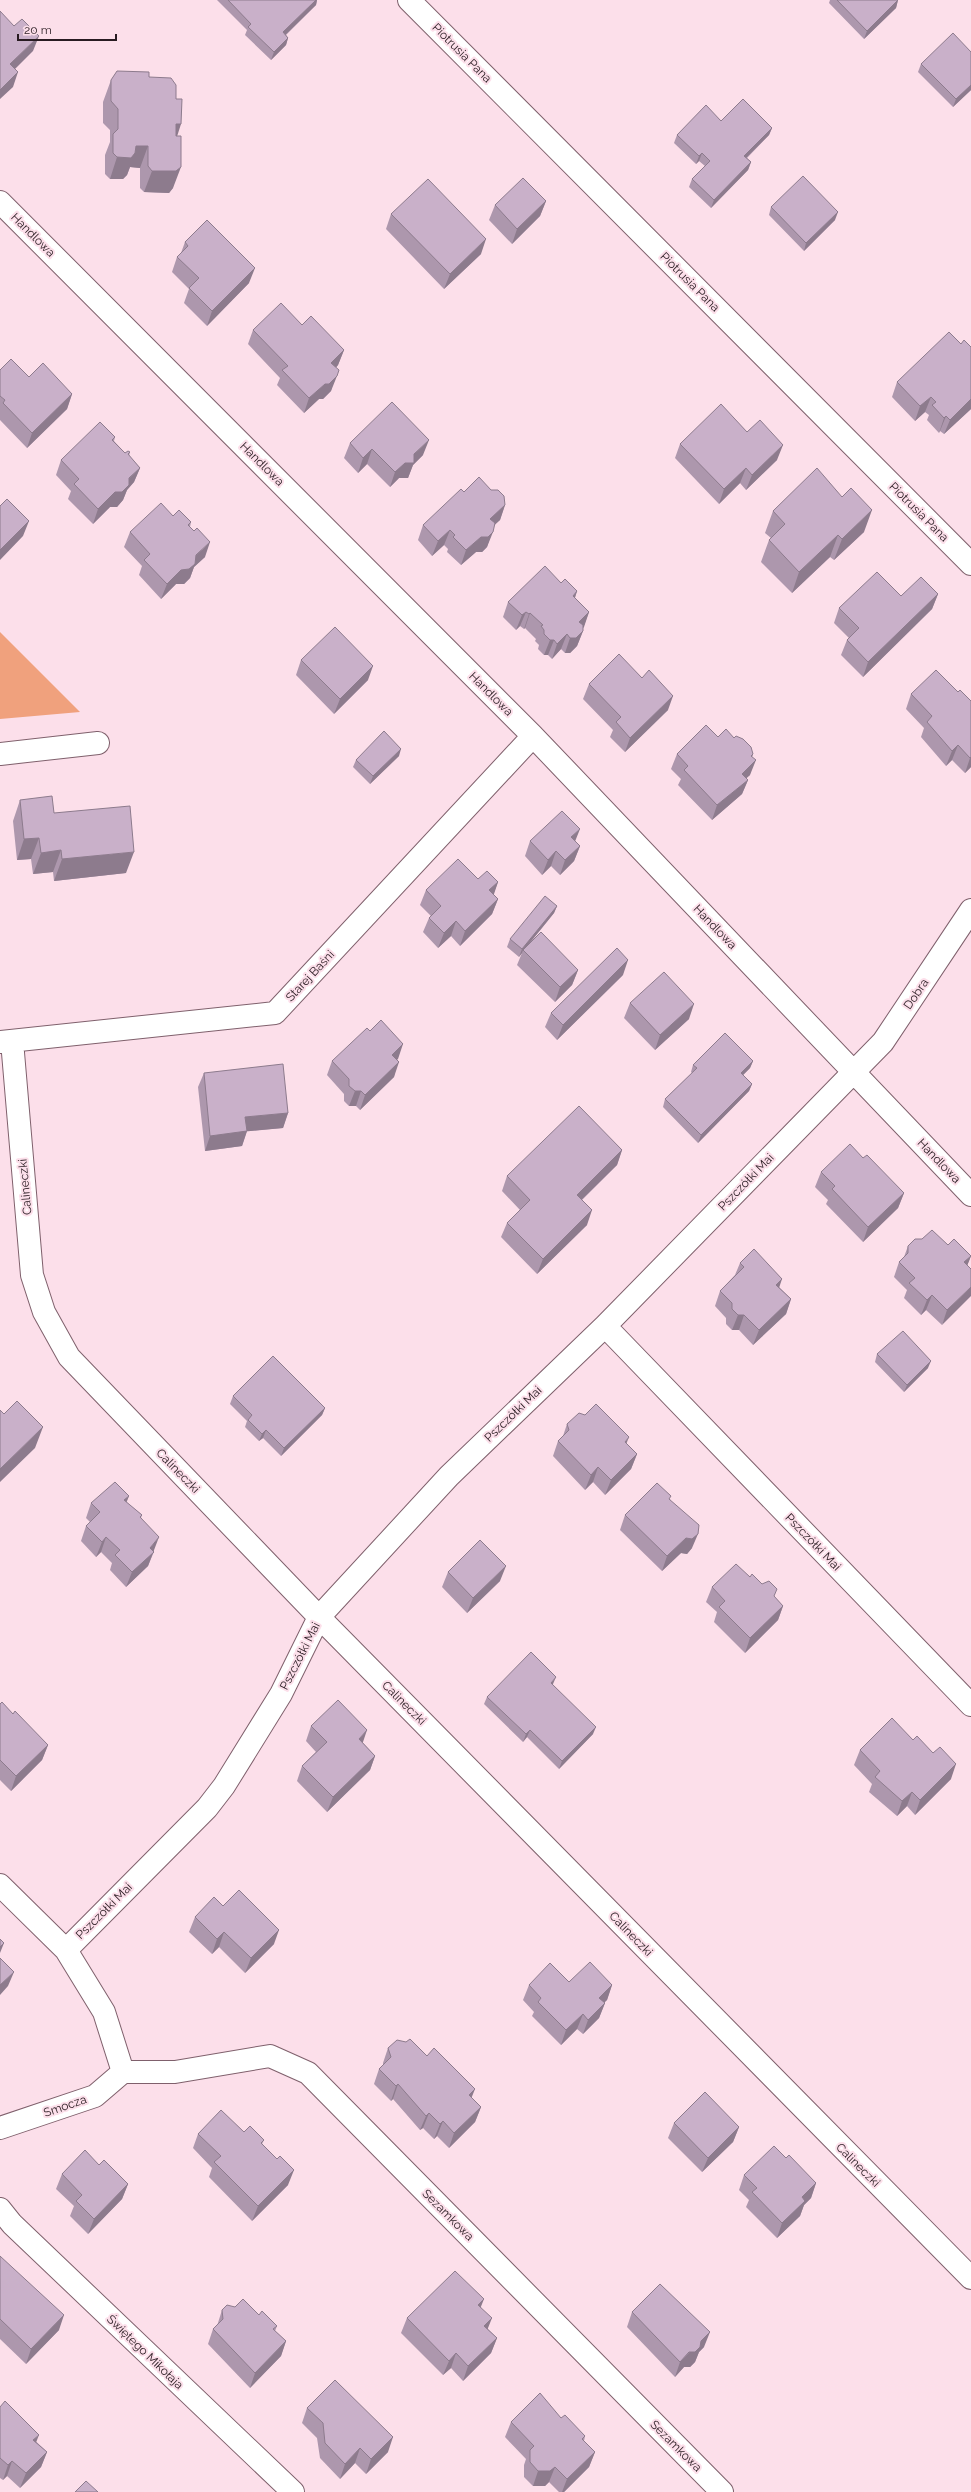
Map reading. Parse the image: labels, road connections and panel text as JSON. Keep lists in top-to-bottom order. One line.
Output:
{"streets":{"street":["Piotrusia Pana","Handlowa","Starej Baśni","Dobra","Pszczółki Mai","Calineczki","Smocza","Sezamkowa","Świętego Mikołaja"]},"crossings":[["Handlowa","Starej Baśni"],["Handlowa","Dobra"],["Handlowa","Pszczółki Mai"],["Starej Baśni","Calineczki"],["Dobra","Pszczółki Mai"],["Pszczółki Mai","Calineczki"],["Smocza","Sezamkowa"]],"scale_bar":"20 m"}
